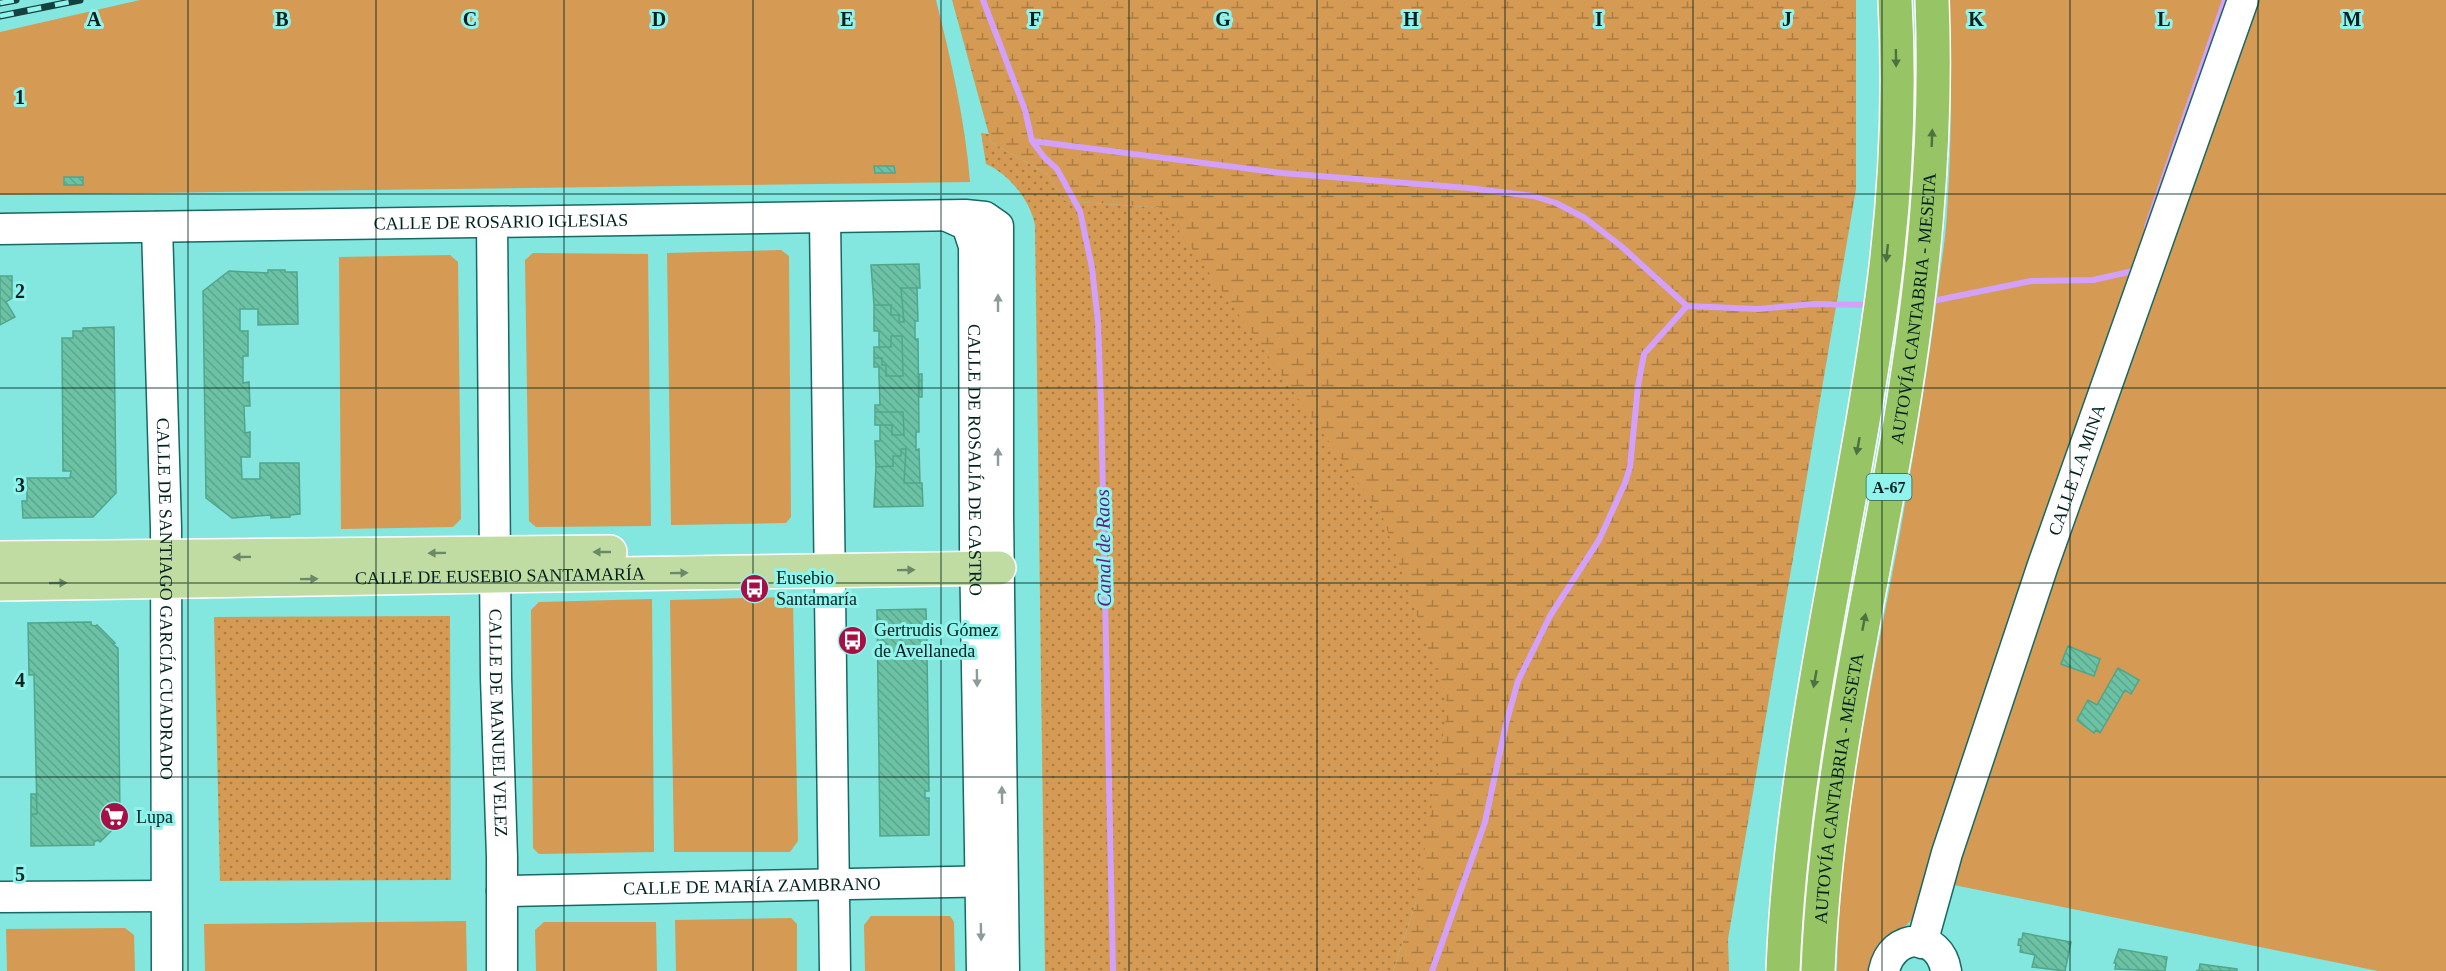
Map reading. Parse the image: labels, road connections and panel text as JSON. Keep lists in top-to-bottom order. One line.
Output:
{"streets":{"highway":["AUTOVÍA CANTABRIA - MESETA","A-67"],"main road":["CALLE DE EUSEBIO SANTAMARÍA"],"street":["CALLE DE ROSARIO IGLESIAS","CALLE DE ROSALÍA DE CASTRO","CALLE LA MINA","CALLE DE SANTIAGO GARCÍA CUADRADO","CALLE DE MANUEL VELEZ","CALLE DE MARÍA ZAMBRANO"]},"crossings":[["CALLE DE ROSARIO IGLESIAS","CALLE DE ROSALÍA DE CASTRO"],["CALLE DE ROSARIO IGLESIAS","CALLE DE SANTIAGO GARCÍA CUADRADO"],["CALLE DE ROSARIO IGLESIAS","CALLE DE MANUEL VELEZ"],["CALLE DE ROSALÍA DE CASTRO","CALLE DE EUSEBIO SANTAMARÍA"],["CALLE DE ROSALÍA DE CASTRO","CALLE DE MARÍA ZAMBRANO"],["CALLE DE EUSEBIO SANTAMARÍA","CALLE DE SANTIAGO GARCÍA CUADRADO"],["CALLE DE EUSEBIO SANTAMARÍA","CALLE DE MANUEL VELEZ"],["CALLE DE MANUEL VELEZ","CALLE DE MARÍA ZAMBRANO"]],"water":["Canal de Raos"],"places":{"bus stop":["Eusebio Santamaría","Gertrudis Gómez de Avellaneda"],"supermarket":["Lupa"]},"grid":{"columns":["A","B","C","D","E","F","G","H","I","J","K","L","M"],"rows":["1","2","3","4","5"]}}
